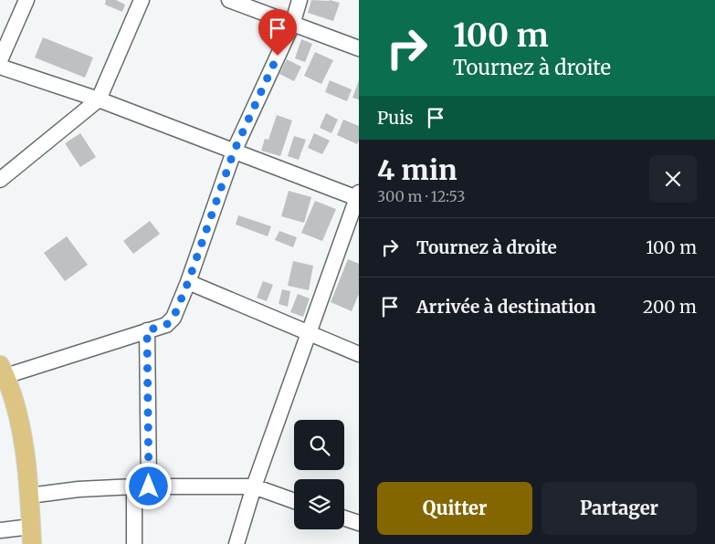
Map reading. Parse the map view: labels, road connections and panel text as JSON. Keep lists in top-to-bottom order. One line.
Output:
{"page":{"turn":["100 m","Tournez à droite"],"then":"Puis","heading":["4 min","300 m · 12:53"],"list":[{"name":"Tournez à droite","value":"100 m"},{"name":"Arrivée à destination","value":"200 m"}],"buttons":["Quitter","Partager"]}}
